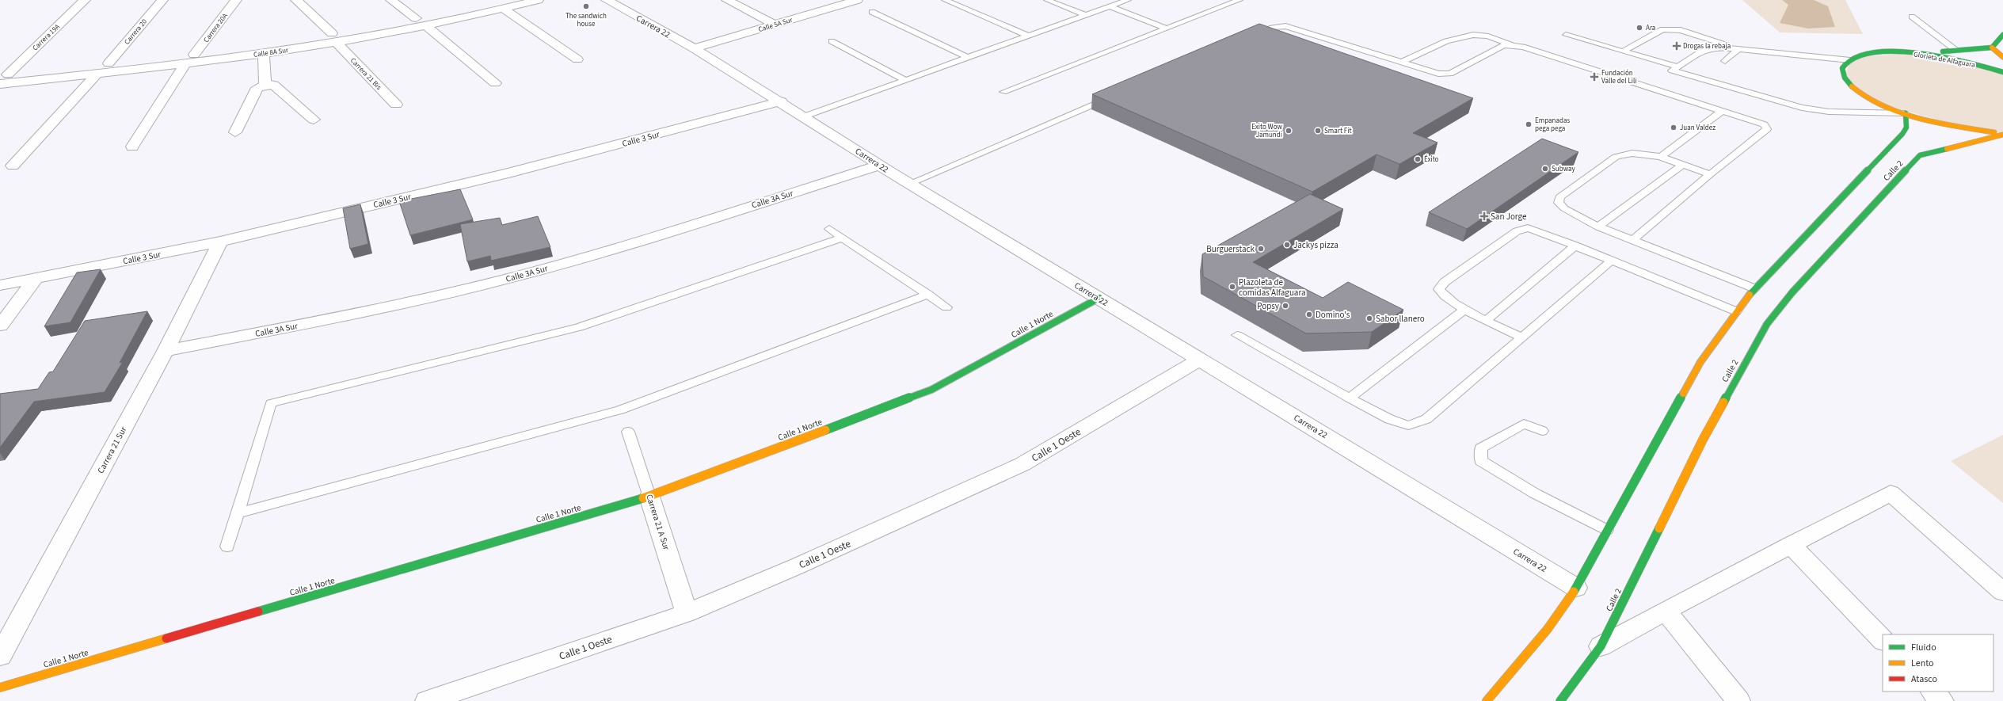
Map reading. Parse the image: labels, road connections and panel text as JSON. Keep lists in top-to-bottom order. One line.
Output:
{"streets":{"main road":["Glorieta de Alfaguara","Calle 2","Calle 1 Norte"],"street":["Calle 5A Sur","Carrera 22","Carrera 20A","Carrera 20","Carrera 19A","Calle 8A Sur","Carrera 21 Bis","Calle 3 Sur","Calle 3A Sur","Calle 1 Oeste","Carrera 21 Sur","Carrera 21 A Sur"]},"crossings":[["Calle 5A Sur","Carrera 22"],["Carrera 22","Calle 3 Sur"],["Carrera 22","Calle 3A Sur"],["Carrera 22","Calle 1 Norte"],["Carrera 22","Calle 1 Oeste"],["Carrera 20A","Calle 8A Sur"],["Carrera 20","Calle 8A Sur"],["Carrera 19A","Calle 8A Sur"],["Calle 8A Sur","Carrera 21 Bis"],["Calle 3 Sur","Carrera 21 Sur"],["Calle 3A Sur","Carrera 21 Sur"],["Calle 1 Norte","Carrera 21 A Sur"],["Calle 1 Oeste","Carrera 21 A Sur"]],"places":{"other":["The sandwich house","Ara","Empanadas pega pega","Juan Valdez","Exito Wow Jamundi","Smart Fit","Éxito","Subway","Jackys pizza","Burguerstack","Plazoleta de comidas Alfaguara","Popsy","Domino's","Sabor llanero"],"health":["Drogas la rebaja","Fundación Valle del Lili","San Jorge"]},"legend":["Fluido","Lento","Atasco"]}
